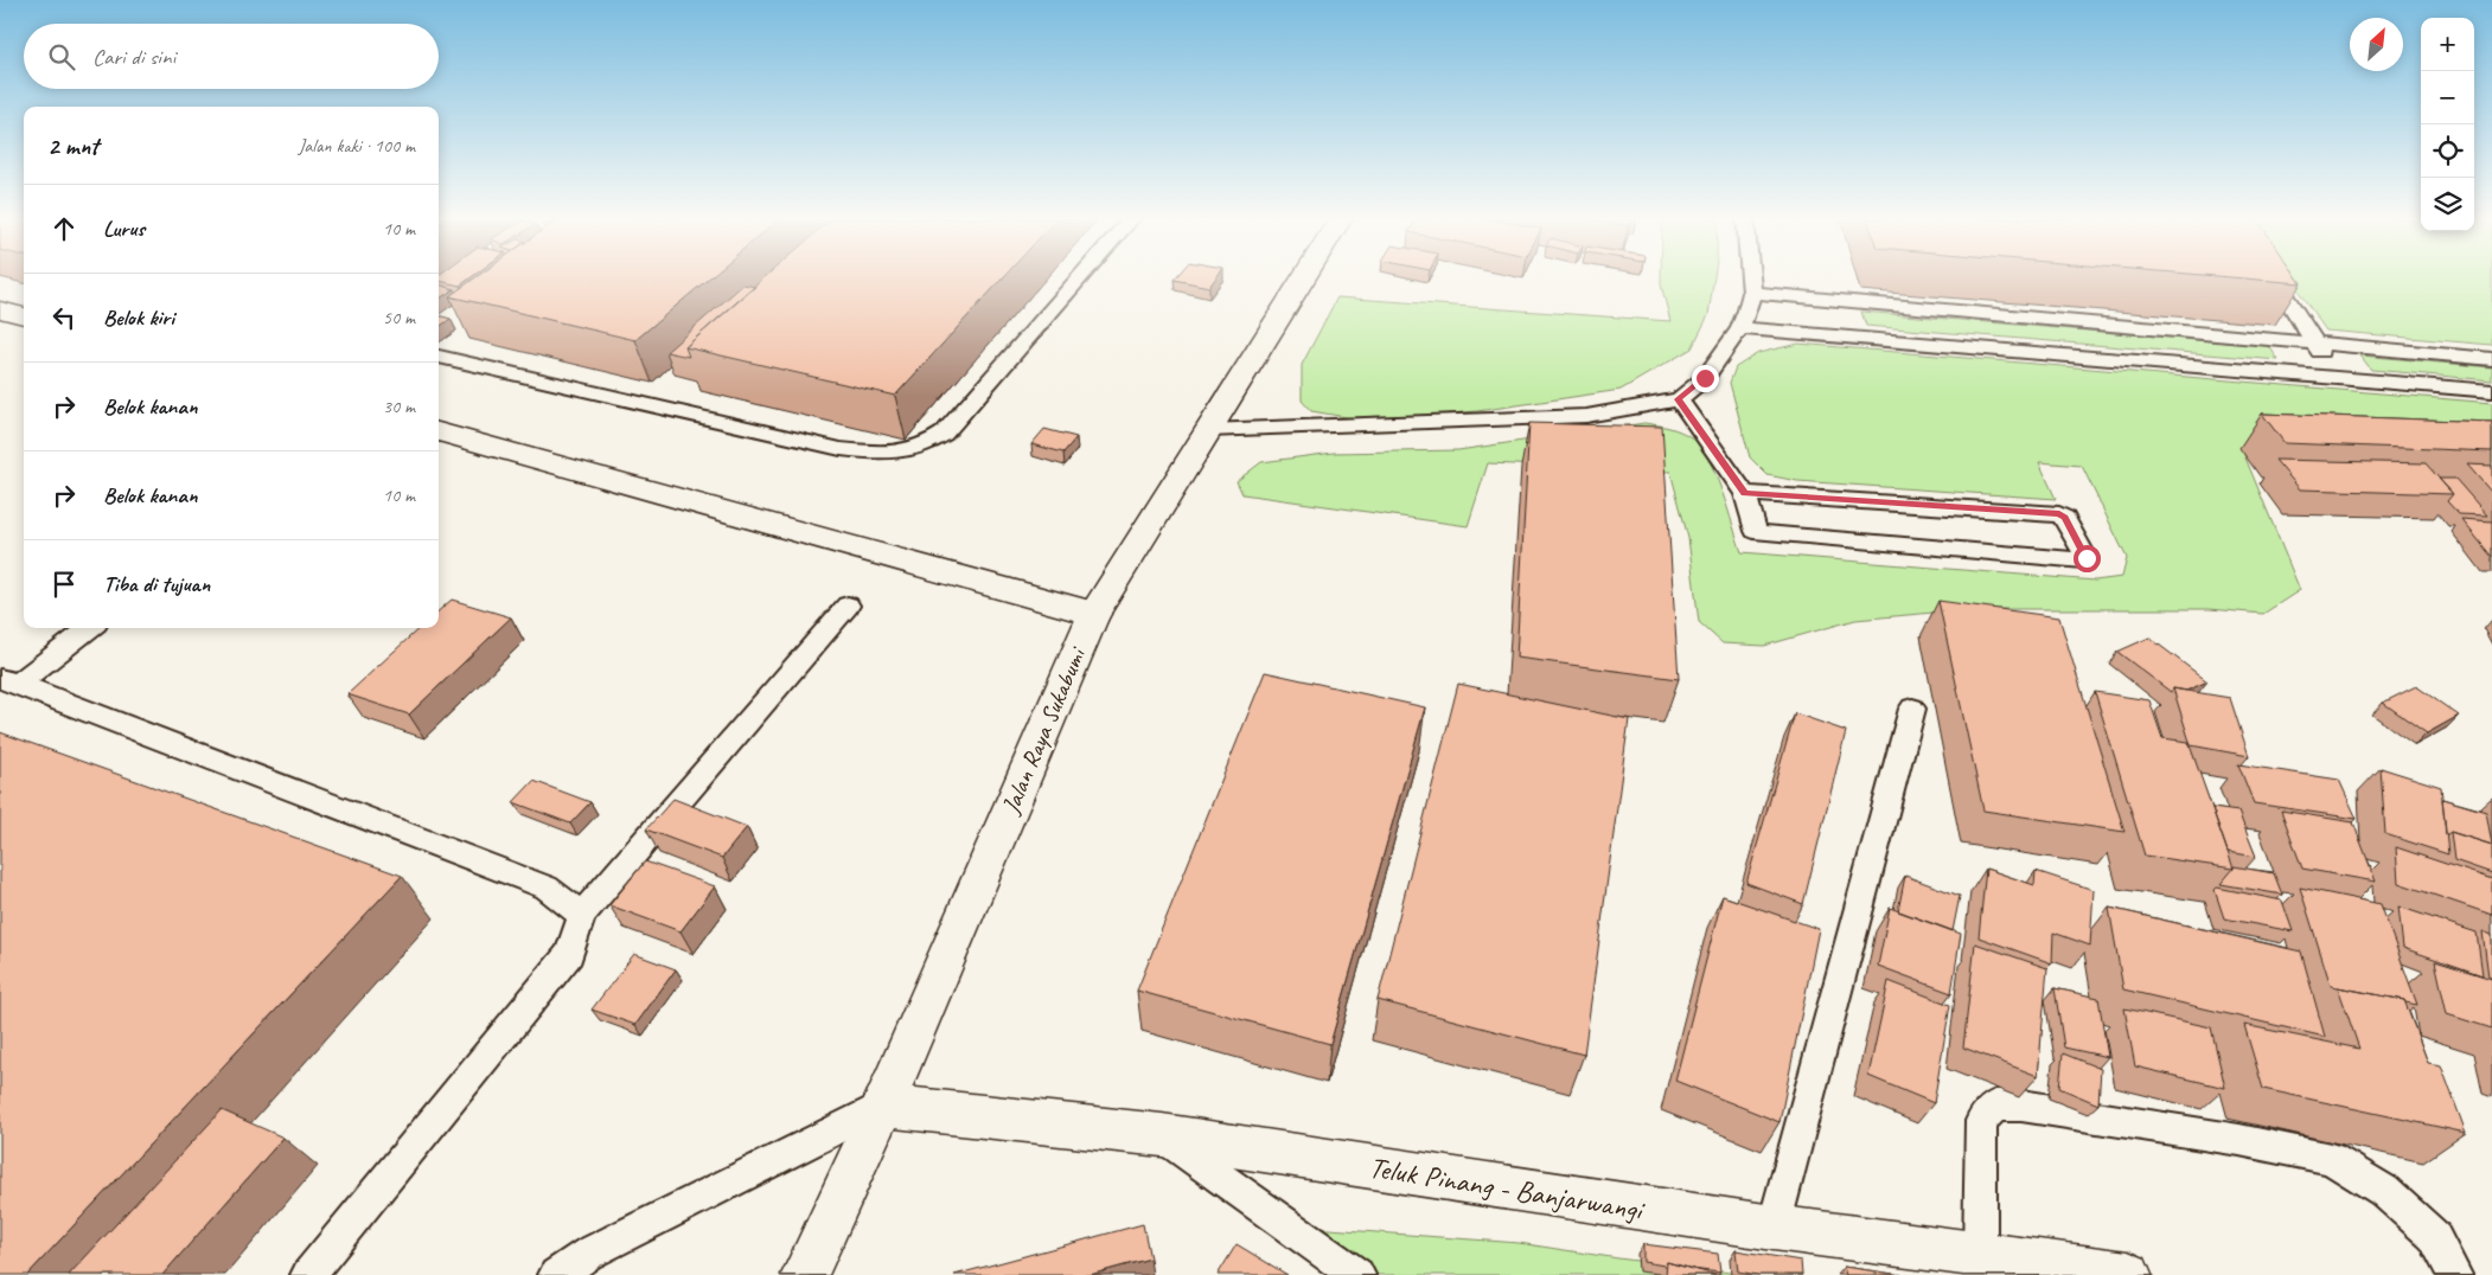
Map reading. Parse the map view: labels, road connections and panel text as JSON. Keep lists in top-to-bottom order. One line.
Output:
{"streets":{"main road":["Jalan Raya Sukabumi","Teluk Pinang - Banjarwangi"]},"crossings":[["Jalan Raya Sukabumi","Teluk Pinang - Banjarwangi"]],"north":"top right","page":{"map_buttons":["+","−"],"search":"Cari di sini","heading":["2 mnt","Jalan kaki · 100 m"],"list":[["Lurus","10 m"],["Belok kiri","50 m"],["Belok kanan","30 m"],["Belok kanan","10 m"],"Tiba di tujuan"]}}
